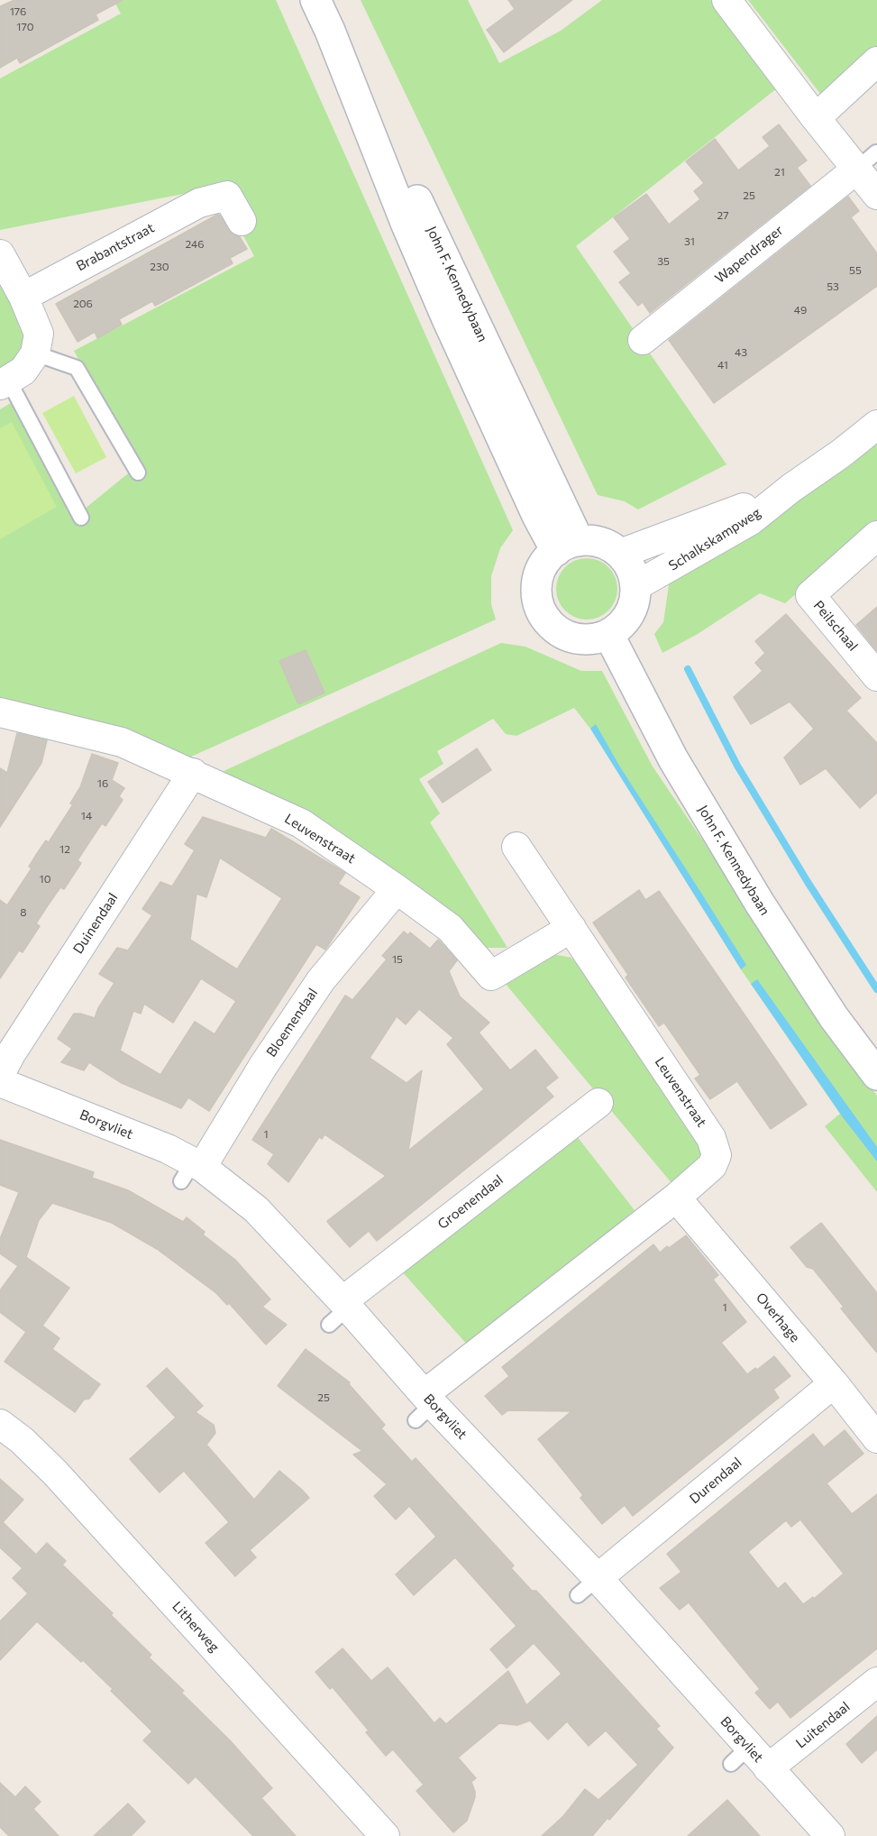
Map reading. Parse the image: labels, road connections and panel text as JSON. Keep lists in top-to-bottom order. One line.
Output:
{"streets":{"main road":["John F. Kennedybaan"],"street":["Brabantstraat","Wapendrager","Schalkskampweg","Peilschaal","Leuvenstraat","Duinendaal","Bloemendaal","Borgvliet","Groenendaal","Overhage","Durendaal","Litherweg","Luitendaal"]},"crossings":[["John F. Kennedybaan","Schalkskampweg"],["Leuvenstraat","Duinendaal"],["Leuvenstraat","Bloemendaal"],["Leuvenstraat","Overhage"],["Duinendaal","Borgvliet"],["Bloemendaal","Borgvliet"],["Borgvliet","Groenendaal"],["Borgvliet","Durendaal"],["Borgvliet","Luitendaal"],["Overhage","Durendaal"]],"house_numbers":["176","170","21","25","27","31","246","35","230","55","53","206","49","43","41","16","14","12","10","8","15","1","1","25"]}
